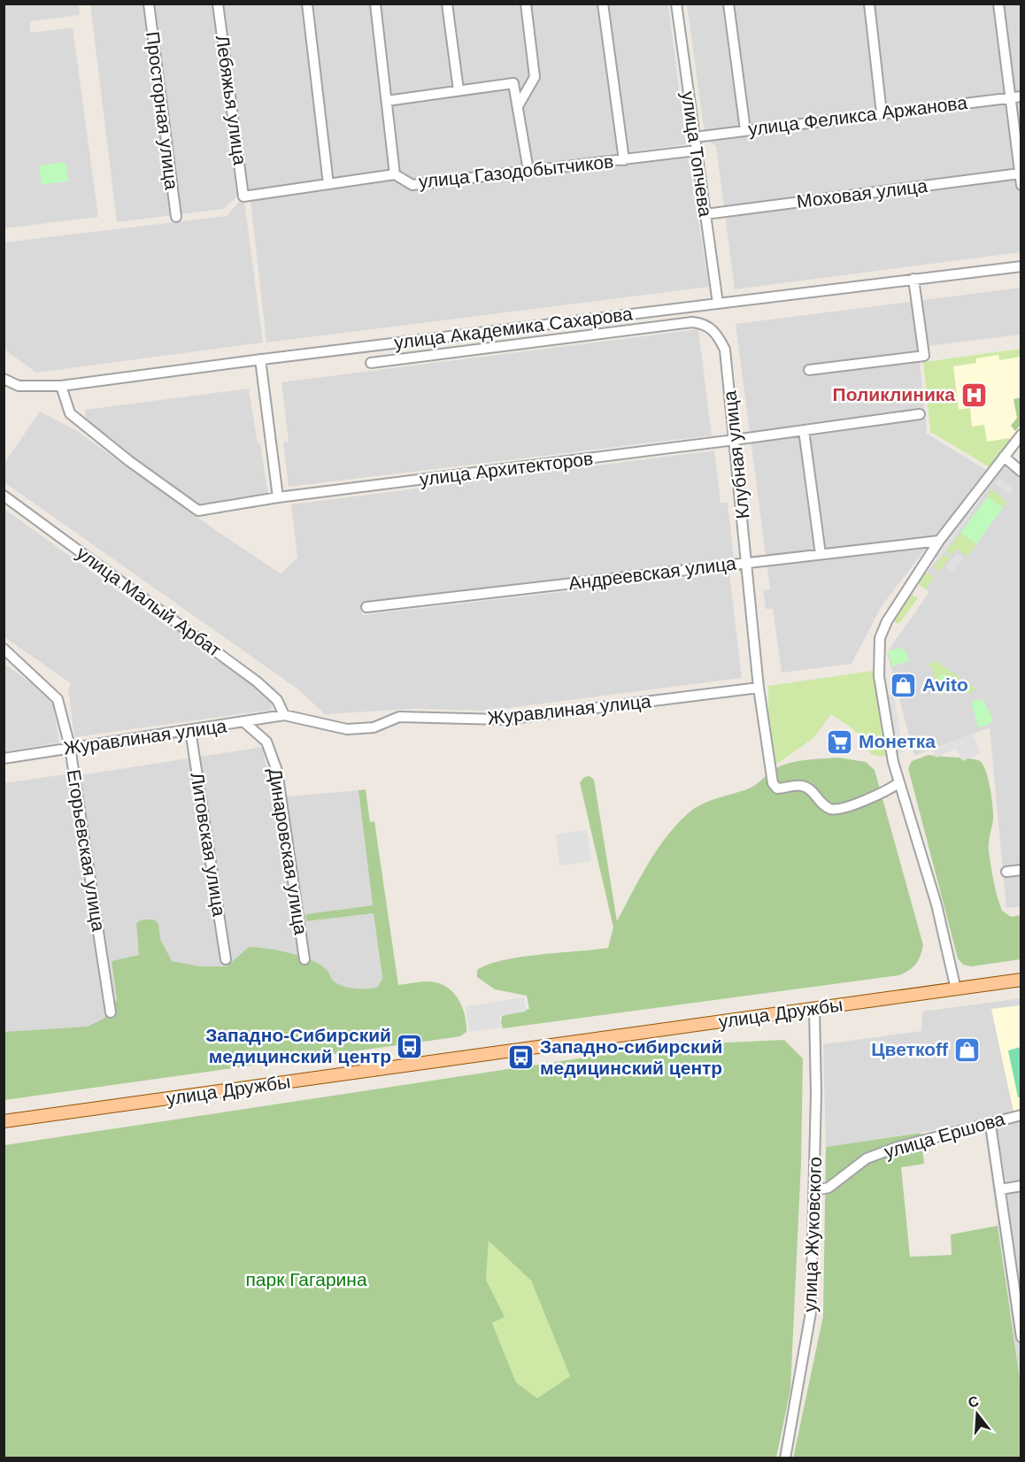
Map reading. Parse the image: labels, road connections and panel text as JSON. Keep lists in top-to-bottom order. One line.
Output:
{"streets":{"main road":["улица Дружбы"],"street":["Лебяжья улица","Просторная улица","улица Феликса Аржанова","улица Топчева","улица Газодобытчиков","Моховая улица","улица Академика Сахарова","Клубная улица","улица Архитекторов","Андреевская улица","улица Малый Арбат","Журавлиная улица","Литовская улица","Егорьевская улица","Динаровская улица","улица Ершова","улица Жуковского"]},"crossings":[["Лебяжья улица","улица Газодобытчиков"],["улица Феликса Аржанова","улица Топчева"],["улица Топчева","улица Газодобытчиков"],["улица Топчева","Моховая улица"],["улица Топчева","улица Академика Сахарова"],["улица Академика Сахарова","улица Архитекторов"],["Клубная улица","улица Архитекторов"],["Клубная улица","Андреевская улица"],["Клубная улица","Журавлиная улица"],["улица Малый Арбат","Журавлиная улица"],["Журавлиная улица","Литовская улица"],["Журавлиная улица","Егорьевская улица"],["Журавлиная улица","Динаровская улица"],["улица Дружбы","улица Жуковского"],["улица Ершова","улица Жуковского"]],"parks":["парк Гагарина"],"places":{"hospital":["Поликлиника"],"shop":["Avito","Цветкоff"],"supermarket":["Монетка"],"bus stop":["Западно-Сибирский медицинский центр","Западно-сибирский медицинский центр"]},"north":"top"}
